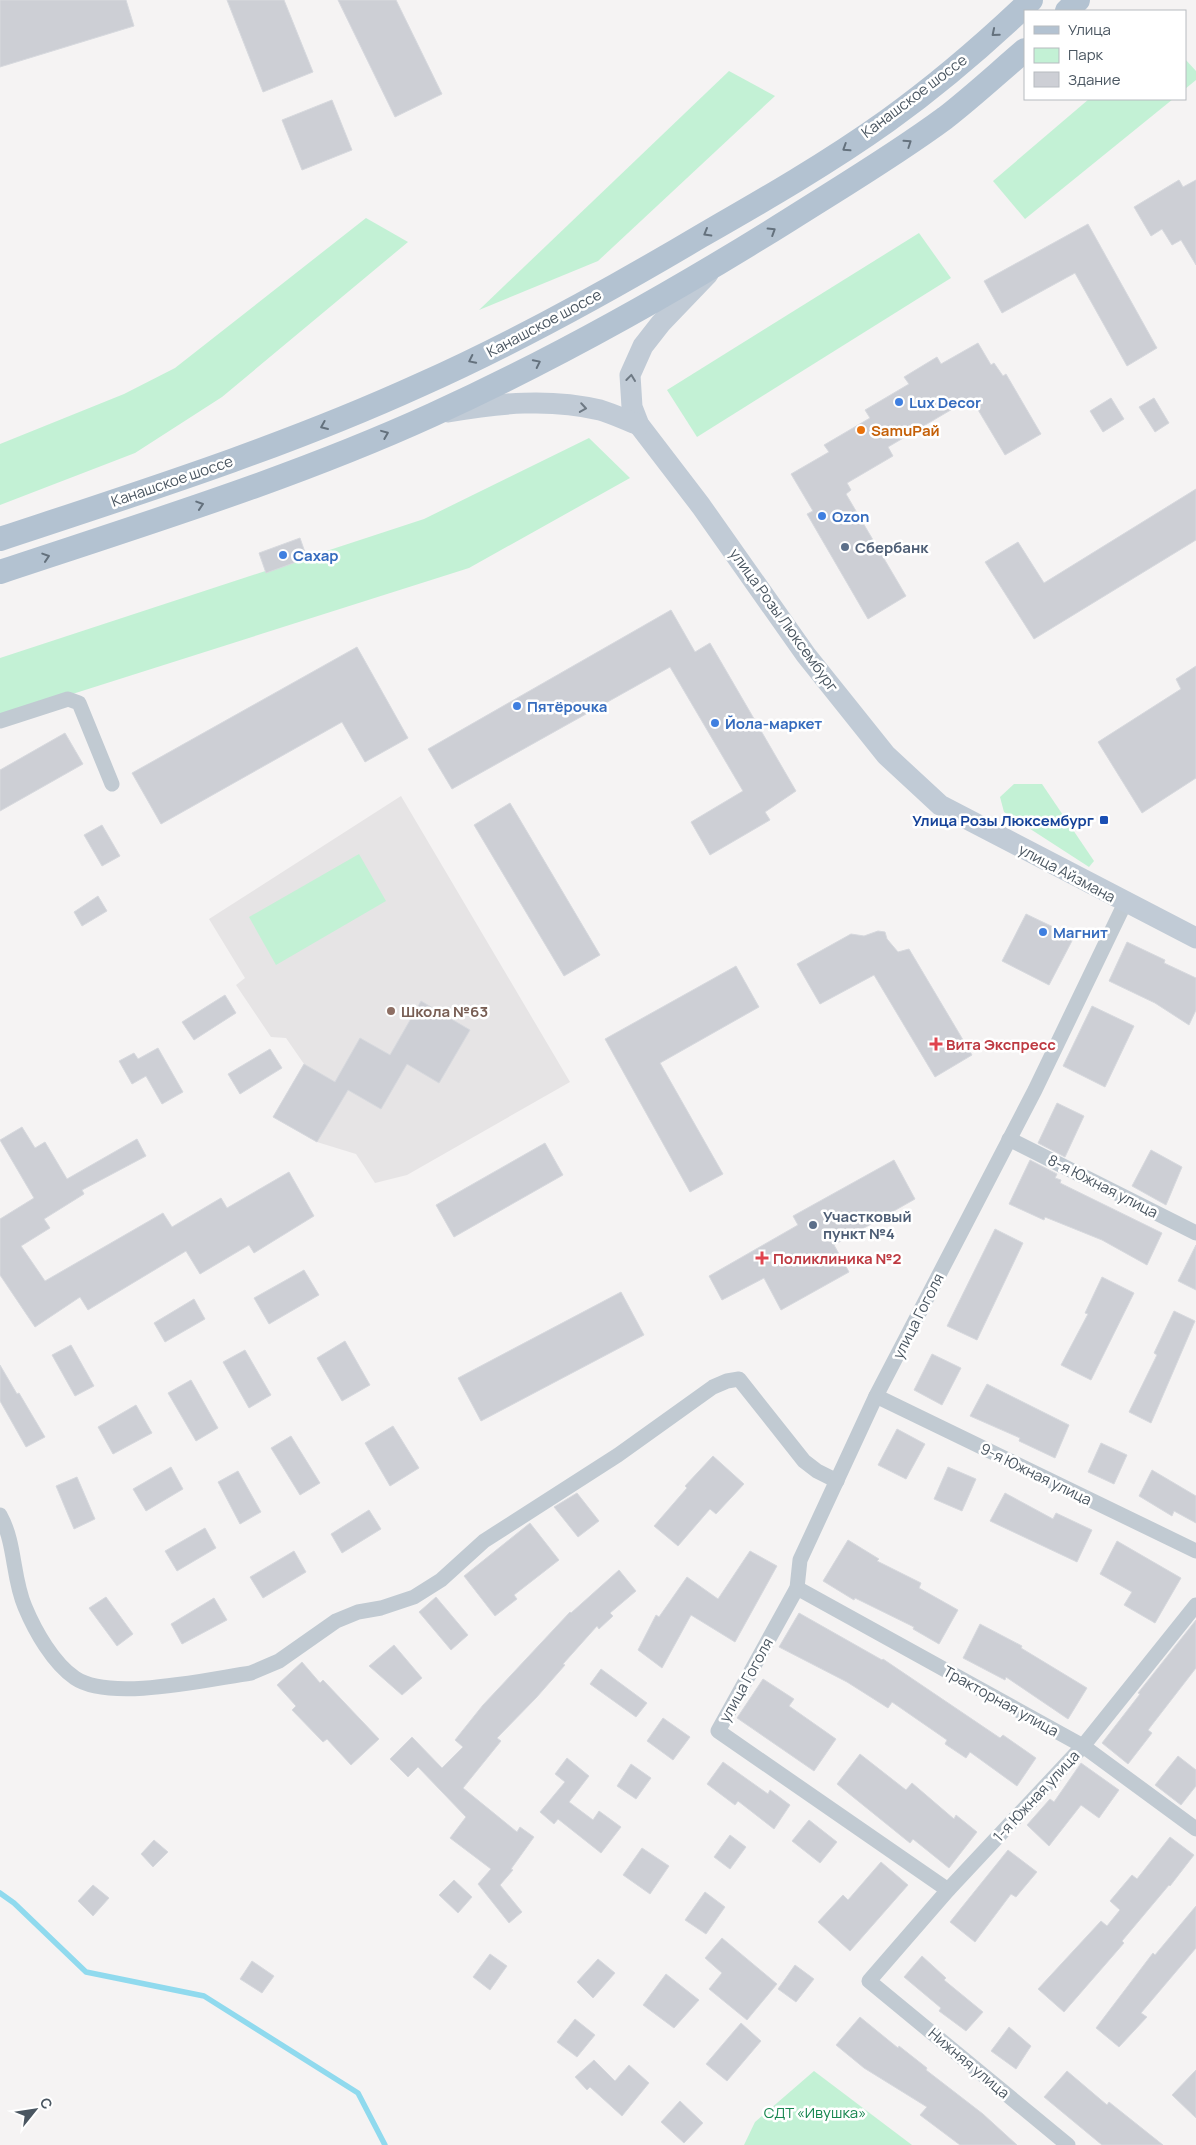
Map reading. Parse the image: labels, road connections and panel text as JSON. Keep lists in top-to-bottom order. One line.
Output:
{"streets":{"main road":["Канашское шоссе"],"street":["улица Розы Люксембург","улица Айзмана","8-я Южная улица","улица Гоголя","9-я Южная улица","Тракторная улица","1-я Южная улица","Нижняя улица"]},"crossings":[["улица Розы Люксембург","улица Айзмана"],["улица Айзмана","улица Гоголя"],["8-я Южная улица","улица Гоголя"],["улица Гоголя","9-я Южная улица"],["улица Гоголя","Тракторная улица"],["улица Гоголя","1-я Южная улица"],["Тракторная улица","1-я Южная улица"],["1-я Южная улица","Нижняя улица"]],"parks":["СДТ «Ивушка»"],"places":{"other":["Lux Decor","SamuРай","Ozon","Сбербанк","Сахар","Пятёрочка","Йола-маркет","Магнит","Школа №63","Участковый пункт №4"],"transit":["Улица Розы Люксембург"],"health":["Вита Экспресс","Поликлиника №2"]},"legend":["Улица","Парк","Здание"],"north":"top right"}
